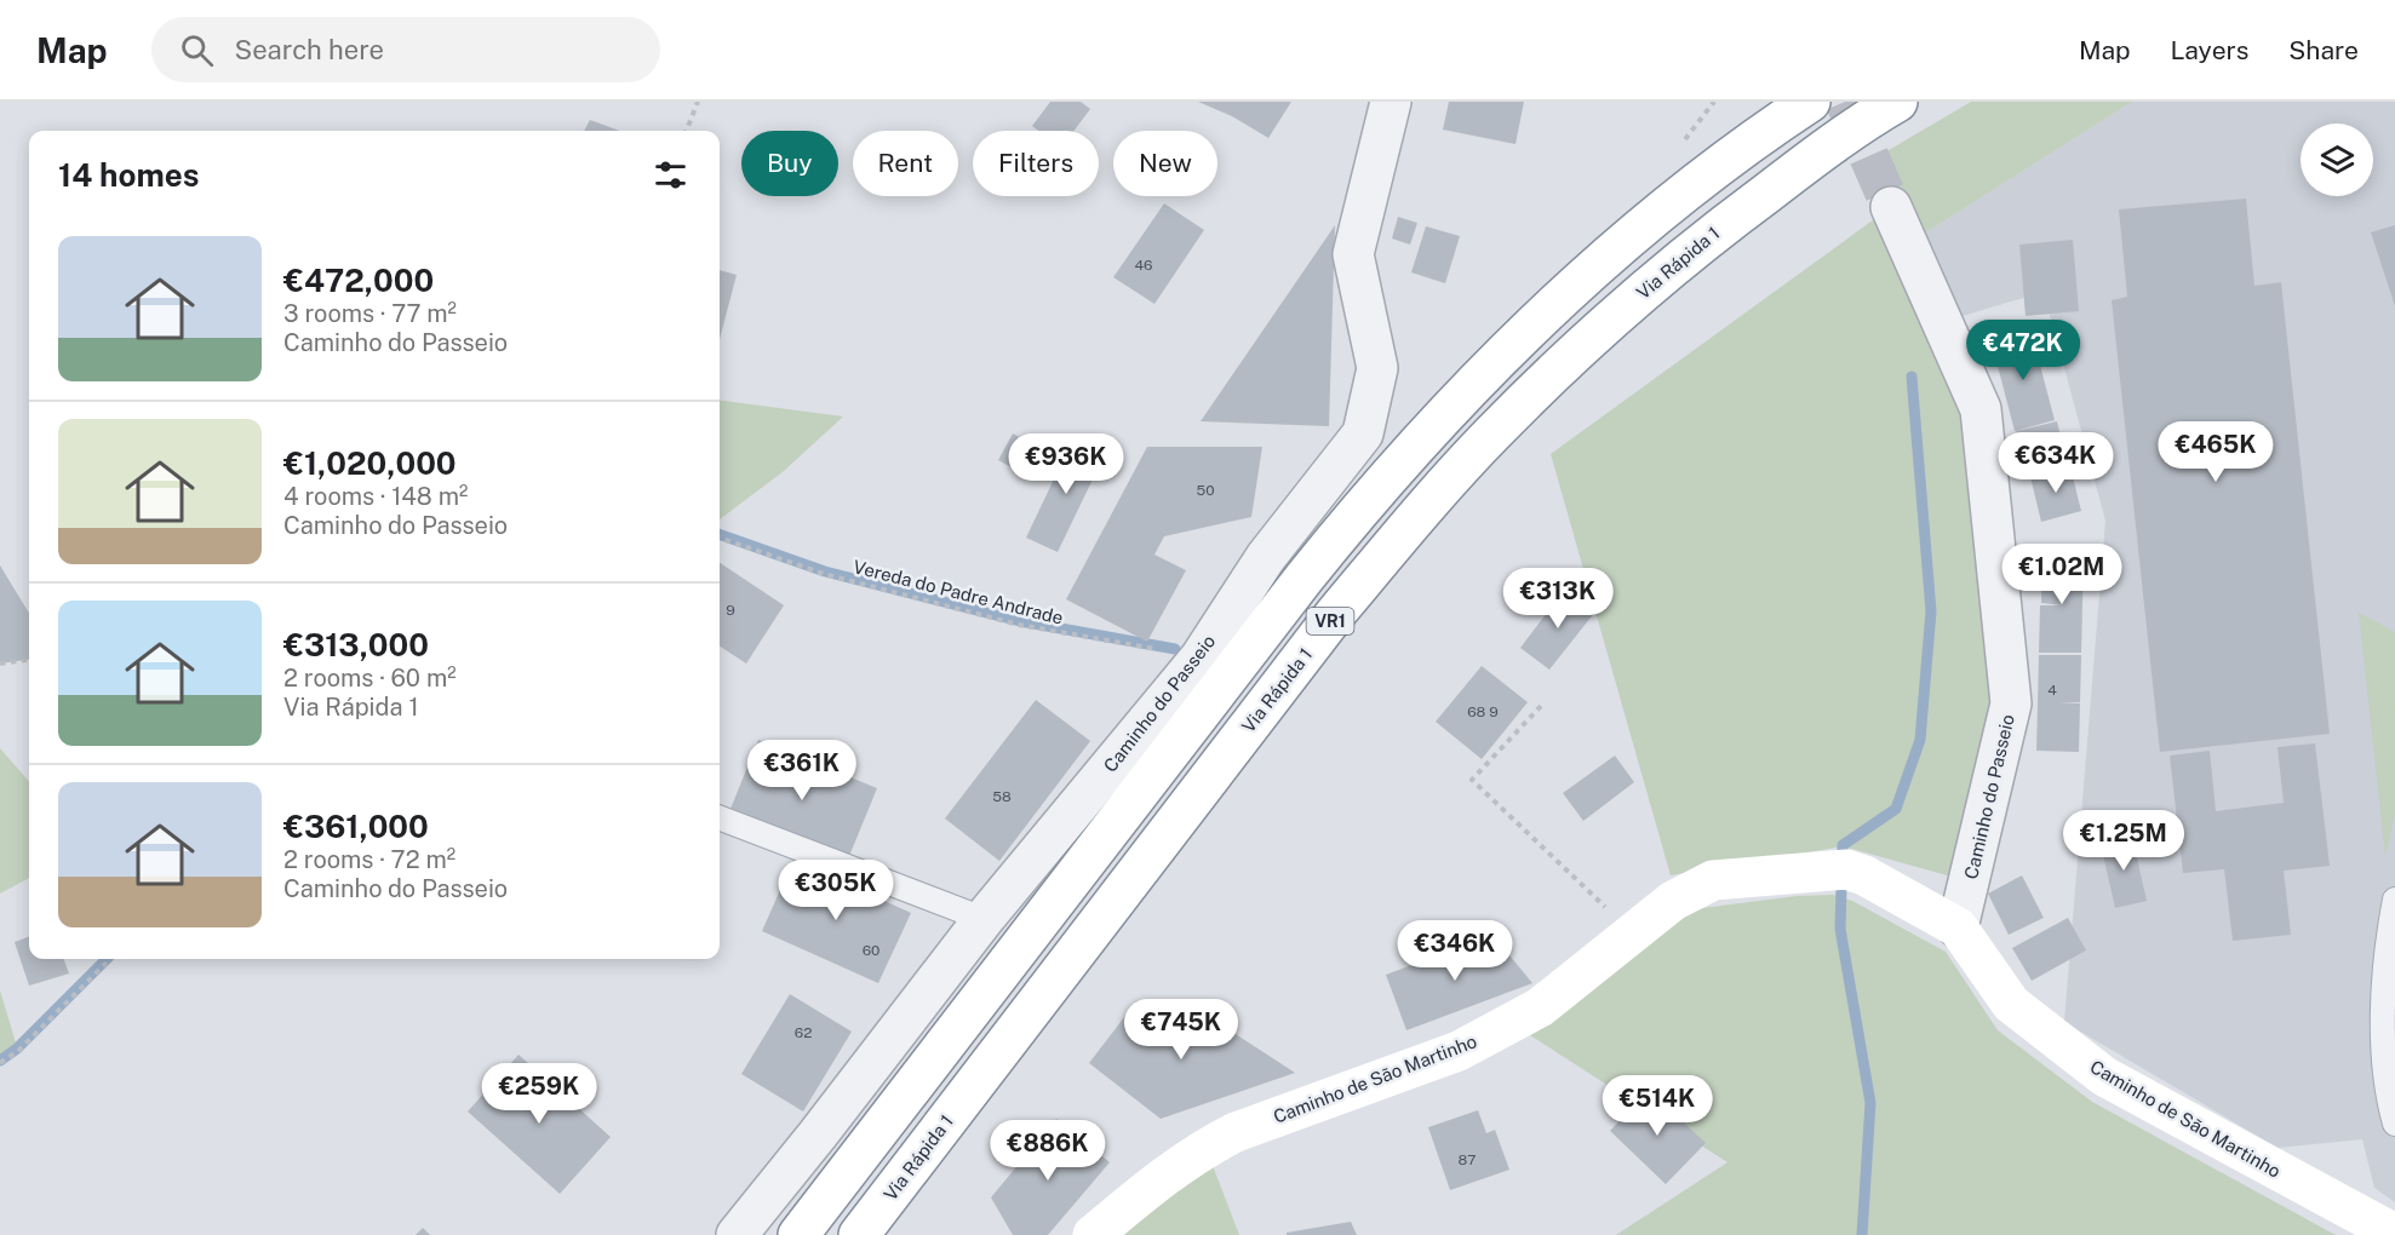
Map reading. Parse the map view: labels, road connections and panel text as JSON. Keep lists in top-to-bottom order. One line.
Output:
{"streets":{"main road":["Via Rápida 1","VR1","Caminho de São Martinho"],"street":["Caminho do Passeio"],"path":["Vereda do Padre Andrade"]},"crossings":[["Vereda do Padre Andrade","Caminho do Passeio"],["Caminho do Passeio","Caminho de São Martinho"]],"house_numbers":["46","50","9","4","68 9","58","60","62","87"],"page":{"header":"Map","search":"Search here","nav":["Map","Layers","Share"],"chip":["Buy","Rent","Filters","New"],"heading":"14 homes","list":[{"name":"€472,000","note":"3 rooms · 77 m² · Caminho do Passeio"},{"name":"€1,020,000","note":"4 rooms · 148 m² · Caminho do Passeio"},{"name":"€313,000","note":"2 rooms · 60 m² · Via Rápida 1"},{"name":"€361,000","note":"2 rooms · 72 m² · Caminho do Passeio"}],"price":["€472K","€465K","€634K","€936K","€1.02M","€313K","€361K","€1.25M","€305K","€346K","€745K","€259K","€514K","€886K"]}}
